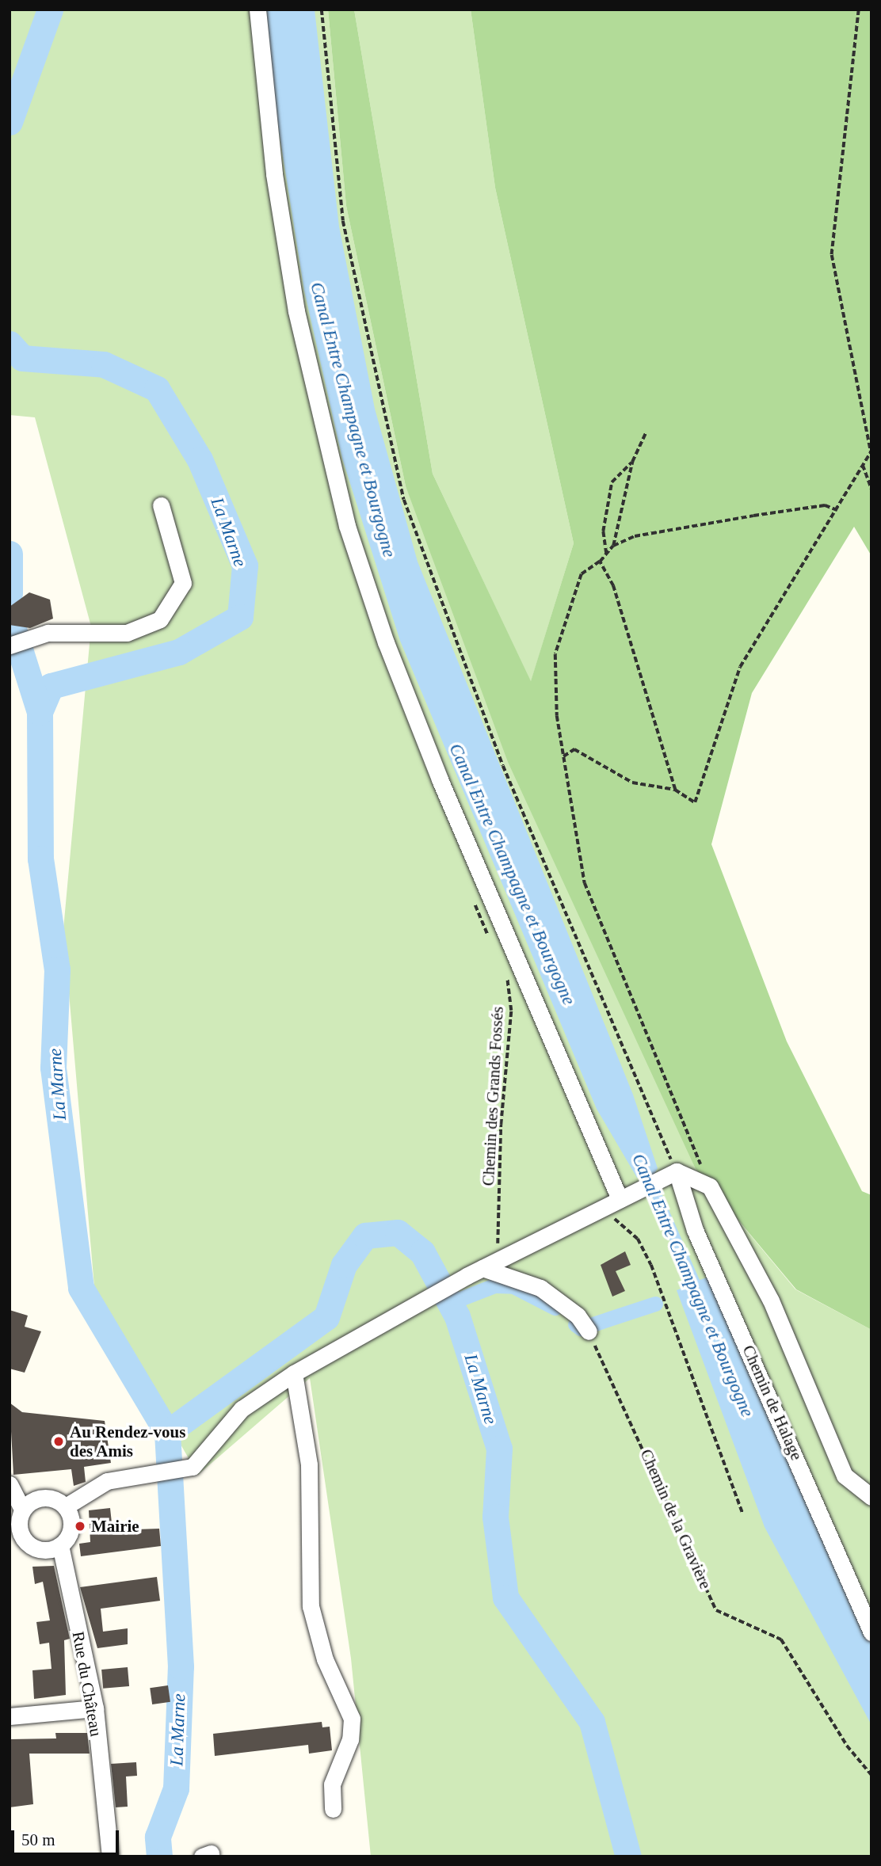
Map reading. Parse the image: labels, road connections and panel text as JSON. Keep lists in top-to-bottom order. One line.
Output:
{"streets":{"street":["Chemin de Halage","Rue du Château"],"path":["Chemin des Grands Fossés","Chemin de la Gravière"]},"water":["Canal Entre Champagne et Bourgogne","La Marne"],"places":["Au Rendez-vous des Amis","Mairie"],"scale_bar":"50 m"}
